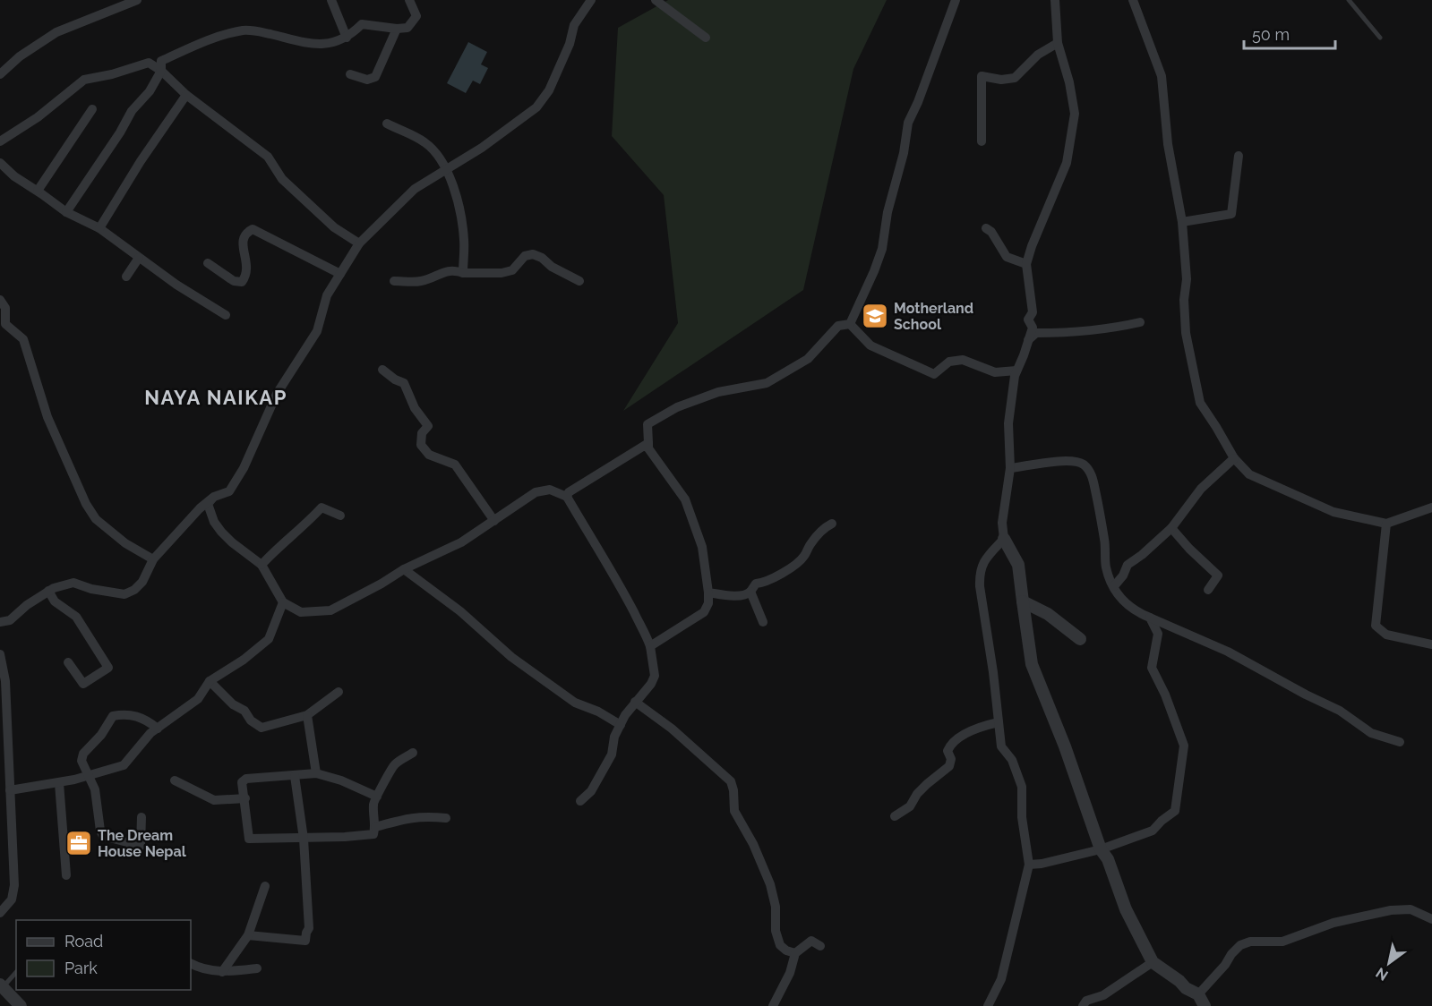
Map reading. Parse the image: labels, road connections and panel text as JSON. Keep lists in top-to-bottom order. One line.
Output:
{"districts":["NAYA NAIKAP"],"places":{"school or university":["Motherland School"],"office":["The Dream House Nepal"]},"legend":["Road","Park"],"scale_bar":"50 m","north":"bottom left"}
